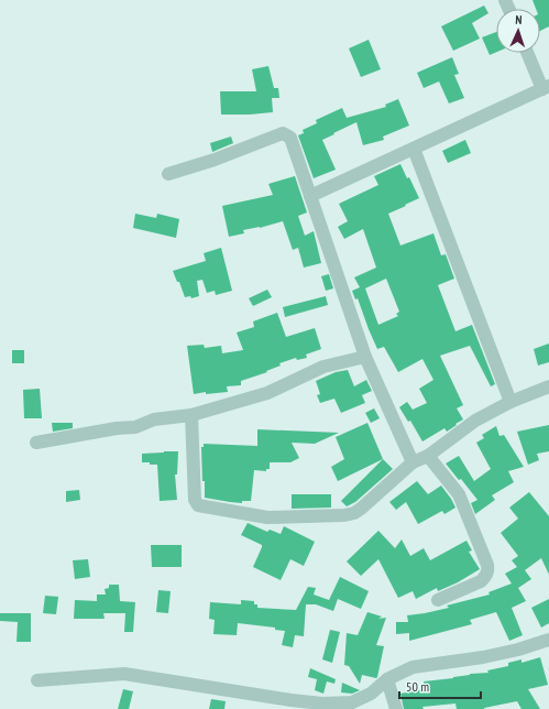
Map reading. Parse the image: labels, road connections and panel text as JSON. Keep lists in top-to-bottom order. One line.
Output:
{"scale_bar":"50 m","north":"top"}
